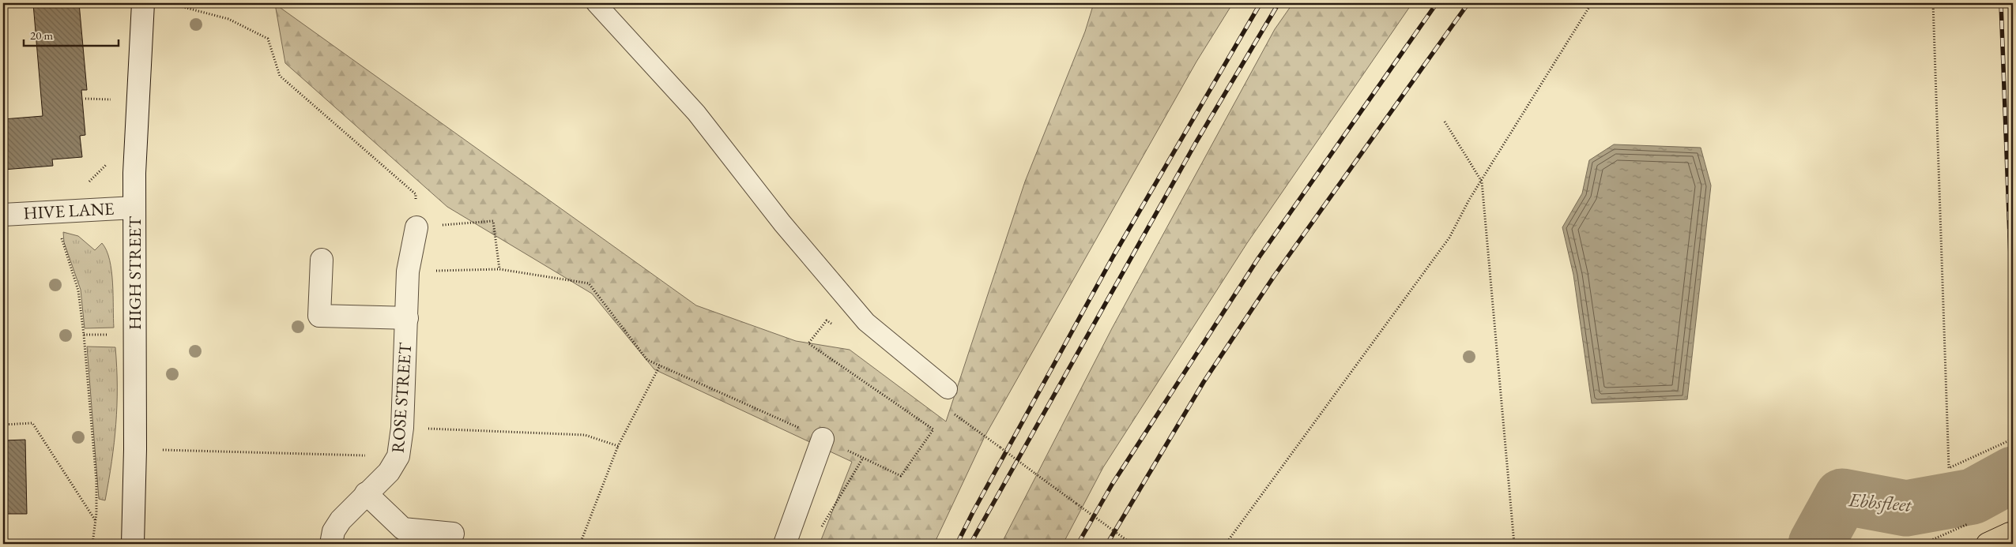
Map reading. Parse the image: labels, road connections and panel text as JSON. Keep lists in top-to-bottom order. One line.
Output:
{"streets":{"street":["HIVE LANE","HIGH STREET","ROSE STREET"]},"crossings":[["HIVE LANE","HIGH STREET"]],"water":["Ebbsfleet"],"scale_bar":"20 m"}
